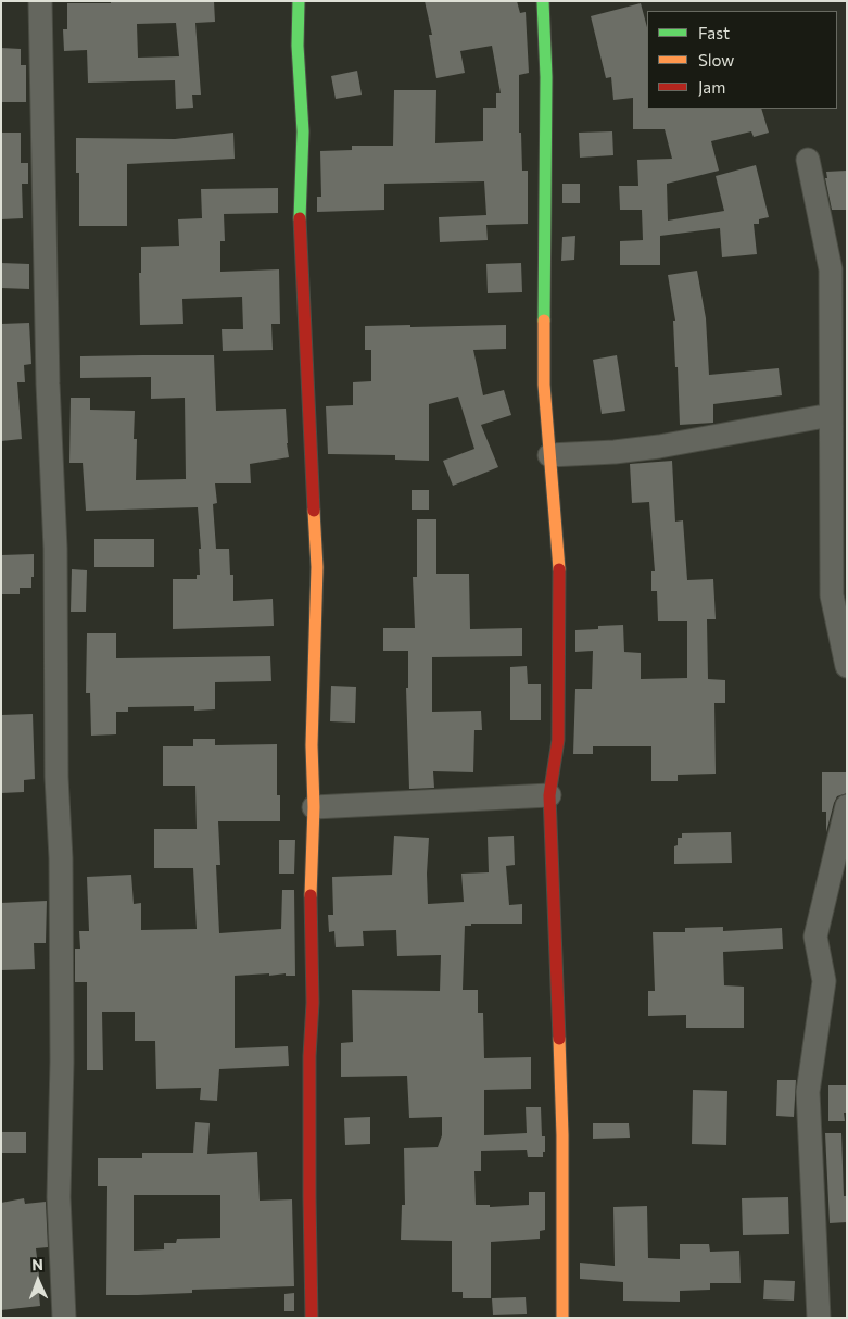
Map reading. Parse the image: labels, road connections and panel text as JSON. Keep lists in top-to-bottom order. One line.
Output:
{"legend":["Fast","Slow","Jam"],"north":"top"}
